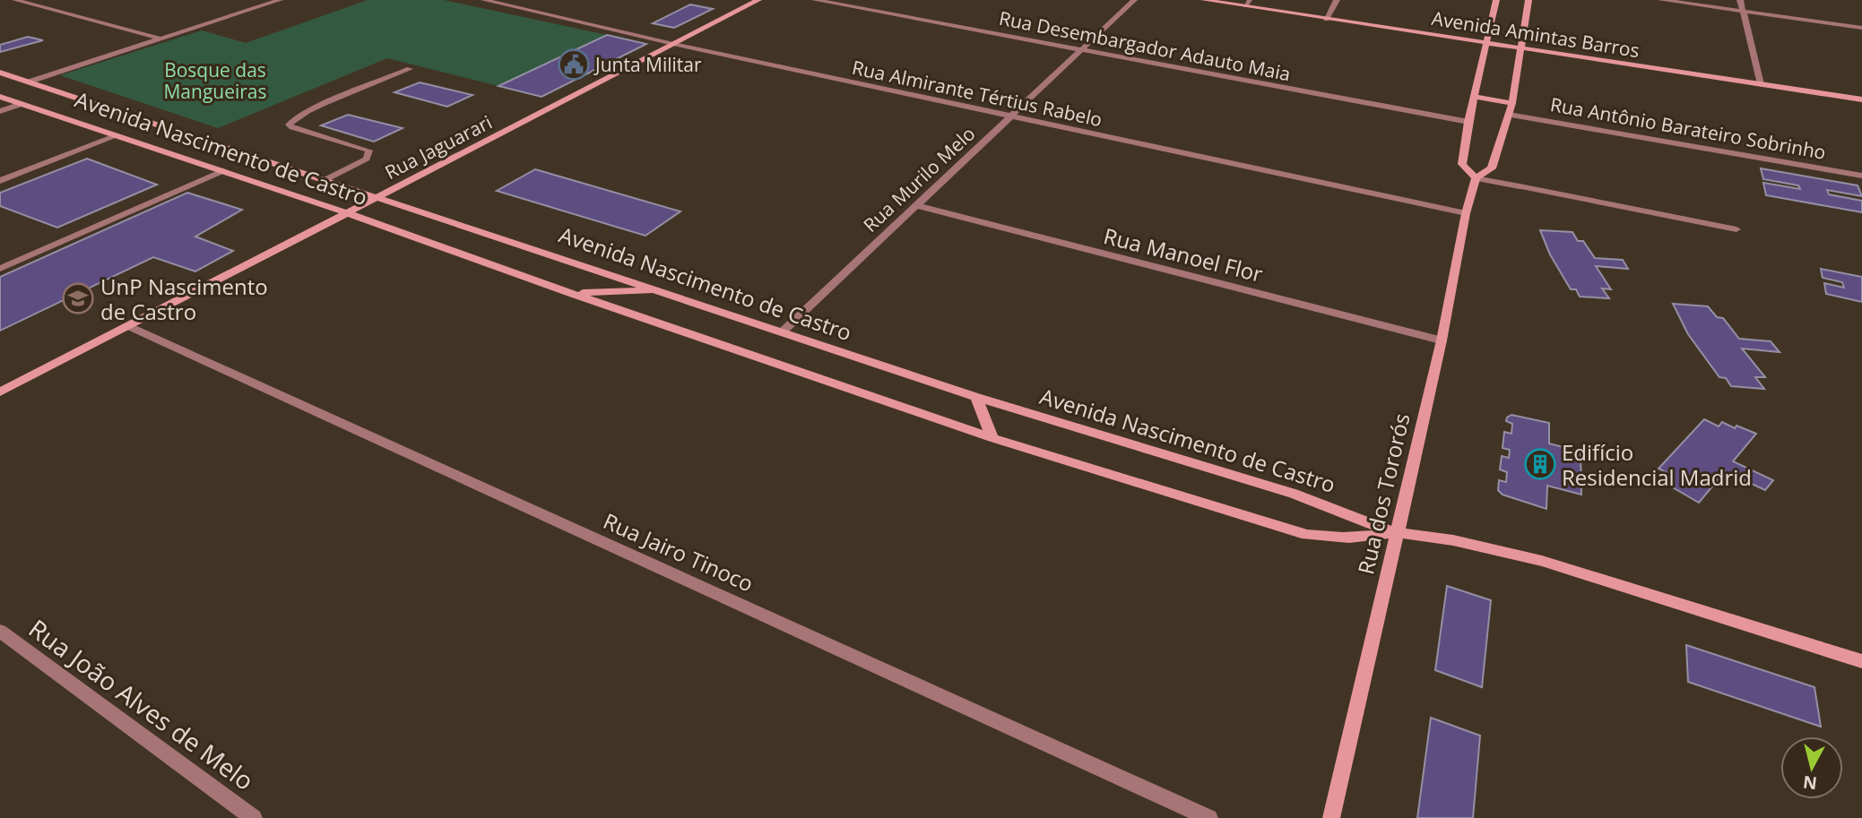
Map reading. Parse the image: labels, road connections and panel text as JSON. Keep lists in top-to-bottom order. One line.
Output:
{"streets":{"main road":["Avenida Amintas Barros","Rua Jaguarari","Avenida Nascimento de Castro","Rua dos Tororós"],"street":["Rua Desembargador Adauto Maia","Rua Almirante Tértius Rabelo","Rua Antônio Barateiro Sobrinho","Rua Murilo Melo","Rua Manoel Flor","Rua Jairo Tinoco","Rua João Alves de Melo"]},"crossings":[["Avenida Amintas Barros","Rua dos Tororós"],["Rua Desembargador Adauto Maia","Rua Murilo Melo"],["Rua Almirante Tértius Rabelo","Rua Jaguarari"],["Rua Almirante Tértius Rabelo","Rua Murilo Melo"],["Rua Almirante Tértius Rabelo","Rua dos Tororós"],["Rua Antônio Barateiro Sobrinho","Rua dos Tororós"],["Rua Jaguarari","Avenida Nascimento de Castro"],["Rua Jaguarari","Rua Jairo Tinoco"],["Avenida Nascimento de Castro","Rua Murilo Melo"],["Avenida Nascimento de Castro","Rua dos Tororós"],["Rua Murilo Melo","Rua Manoel Flor"],["Rua Manoel Flor","Rua dos Tororós"]],"parks":["Bosque das Mangueiras"],"places":{"public building":["Junta Militar"],"school or university":["UnP Nascimento de Castro"],"building":["Edifício Residencial Madrid"]},"north":"bottom"}
